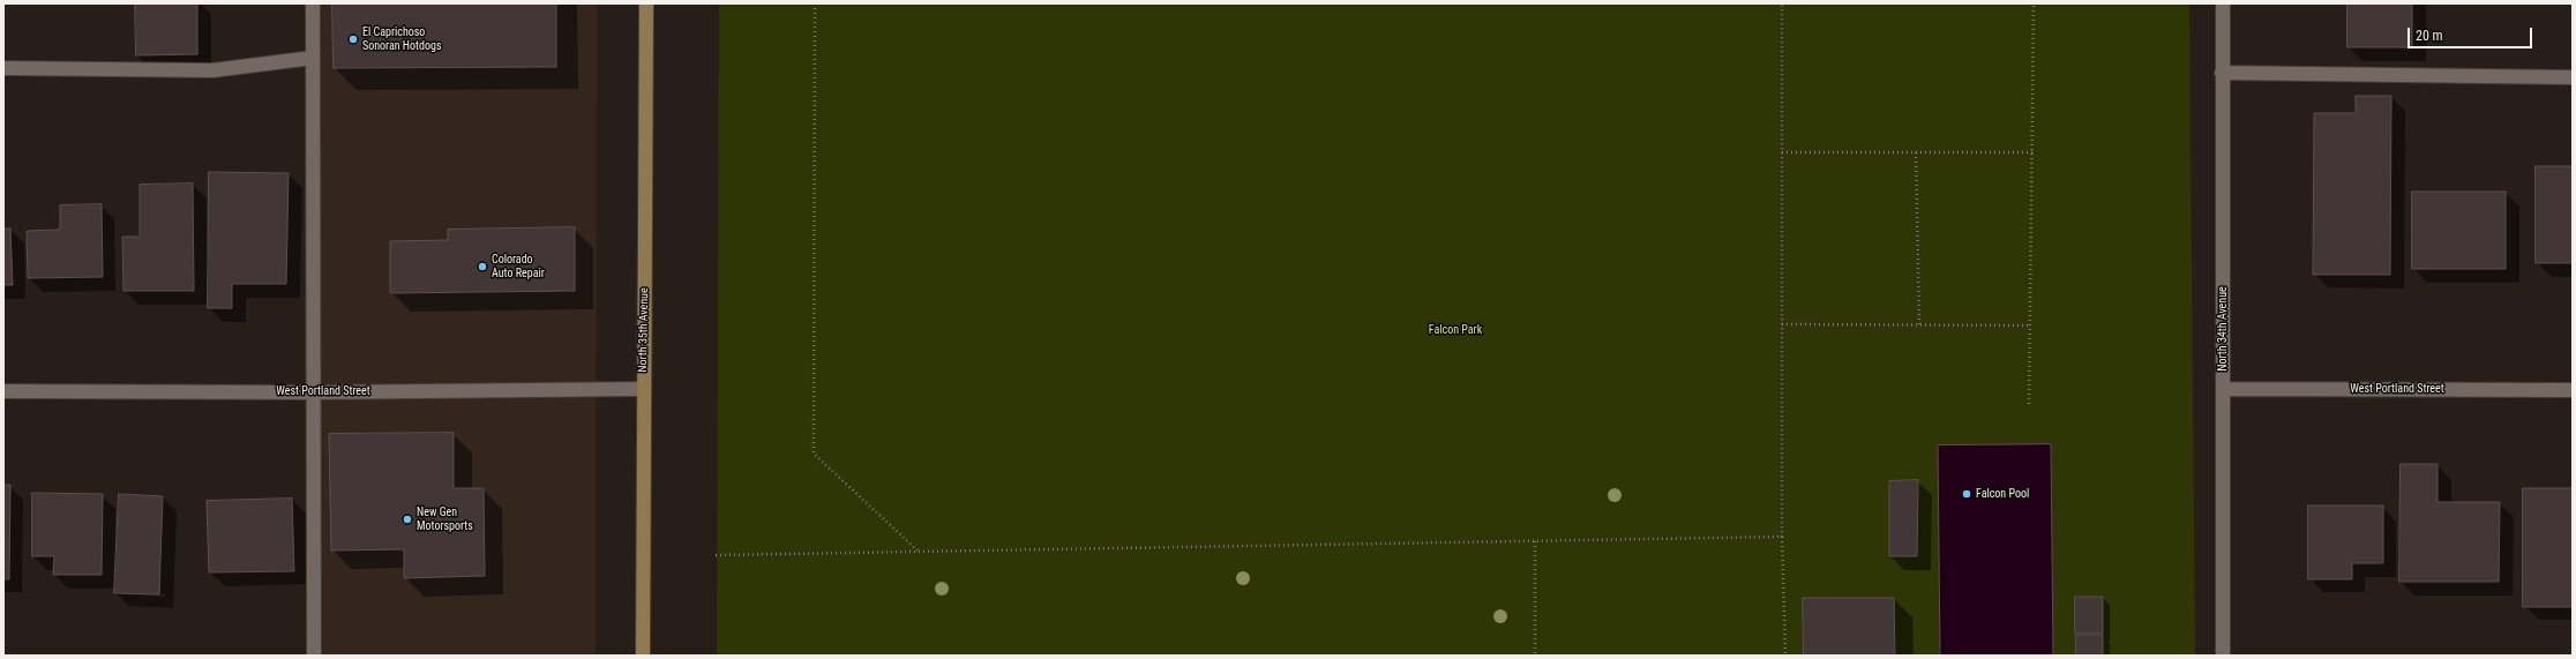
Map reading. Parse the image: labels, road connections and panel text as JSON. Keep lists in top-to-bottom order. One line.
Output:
{"streets":{"main road":["North 35th Avenue"],"street":["North 34th Avenue","West Portland Street"]},"crossings":[["North 34th Avenue","West Portland Street"],["North 35th Avenue","West Portland Street"]],"parks":["Falcon Park"],"places":["El Caprichoso Sonoran Hotdogs","Colorado Auto Repair","Falcon Pool","New Gen Motorsports"],"scale_bar":"20 m"}
